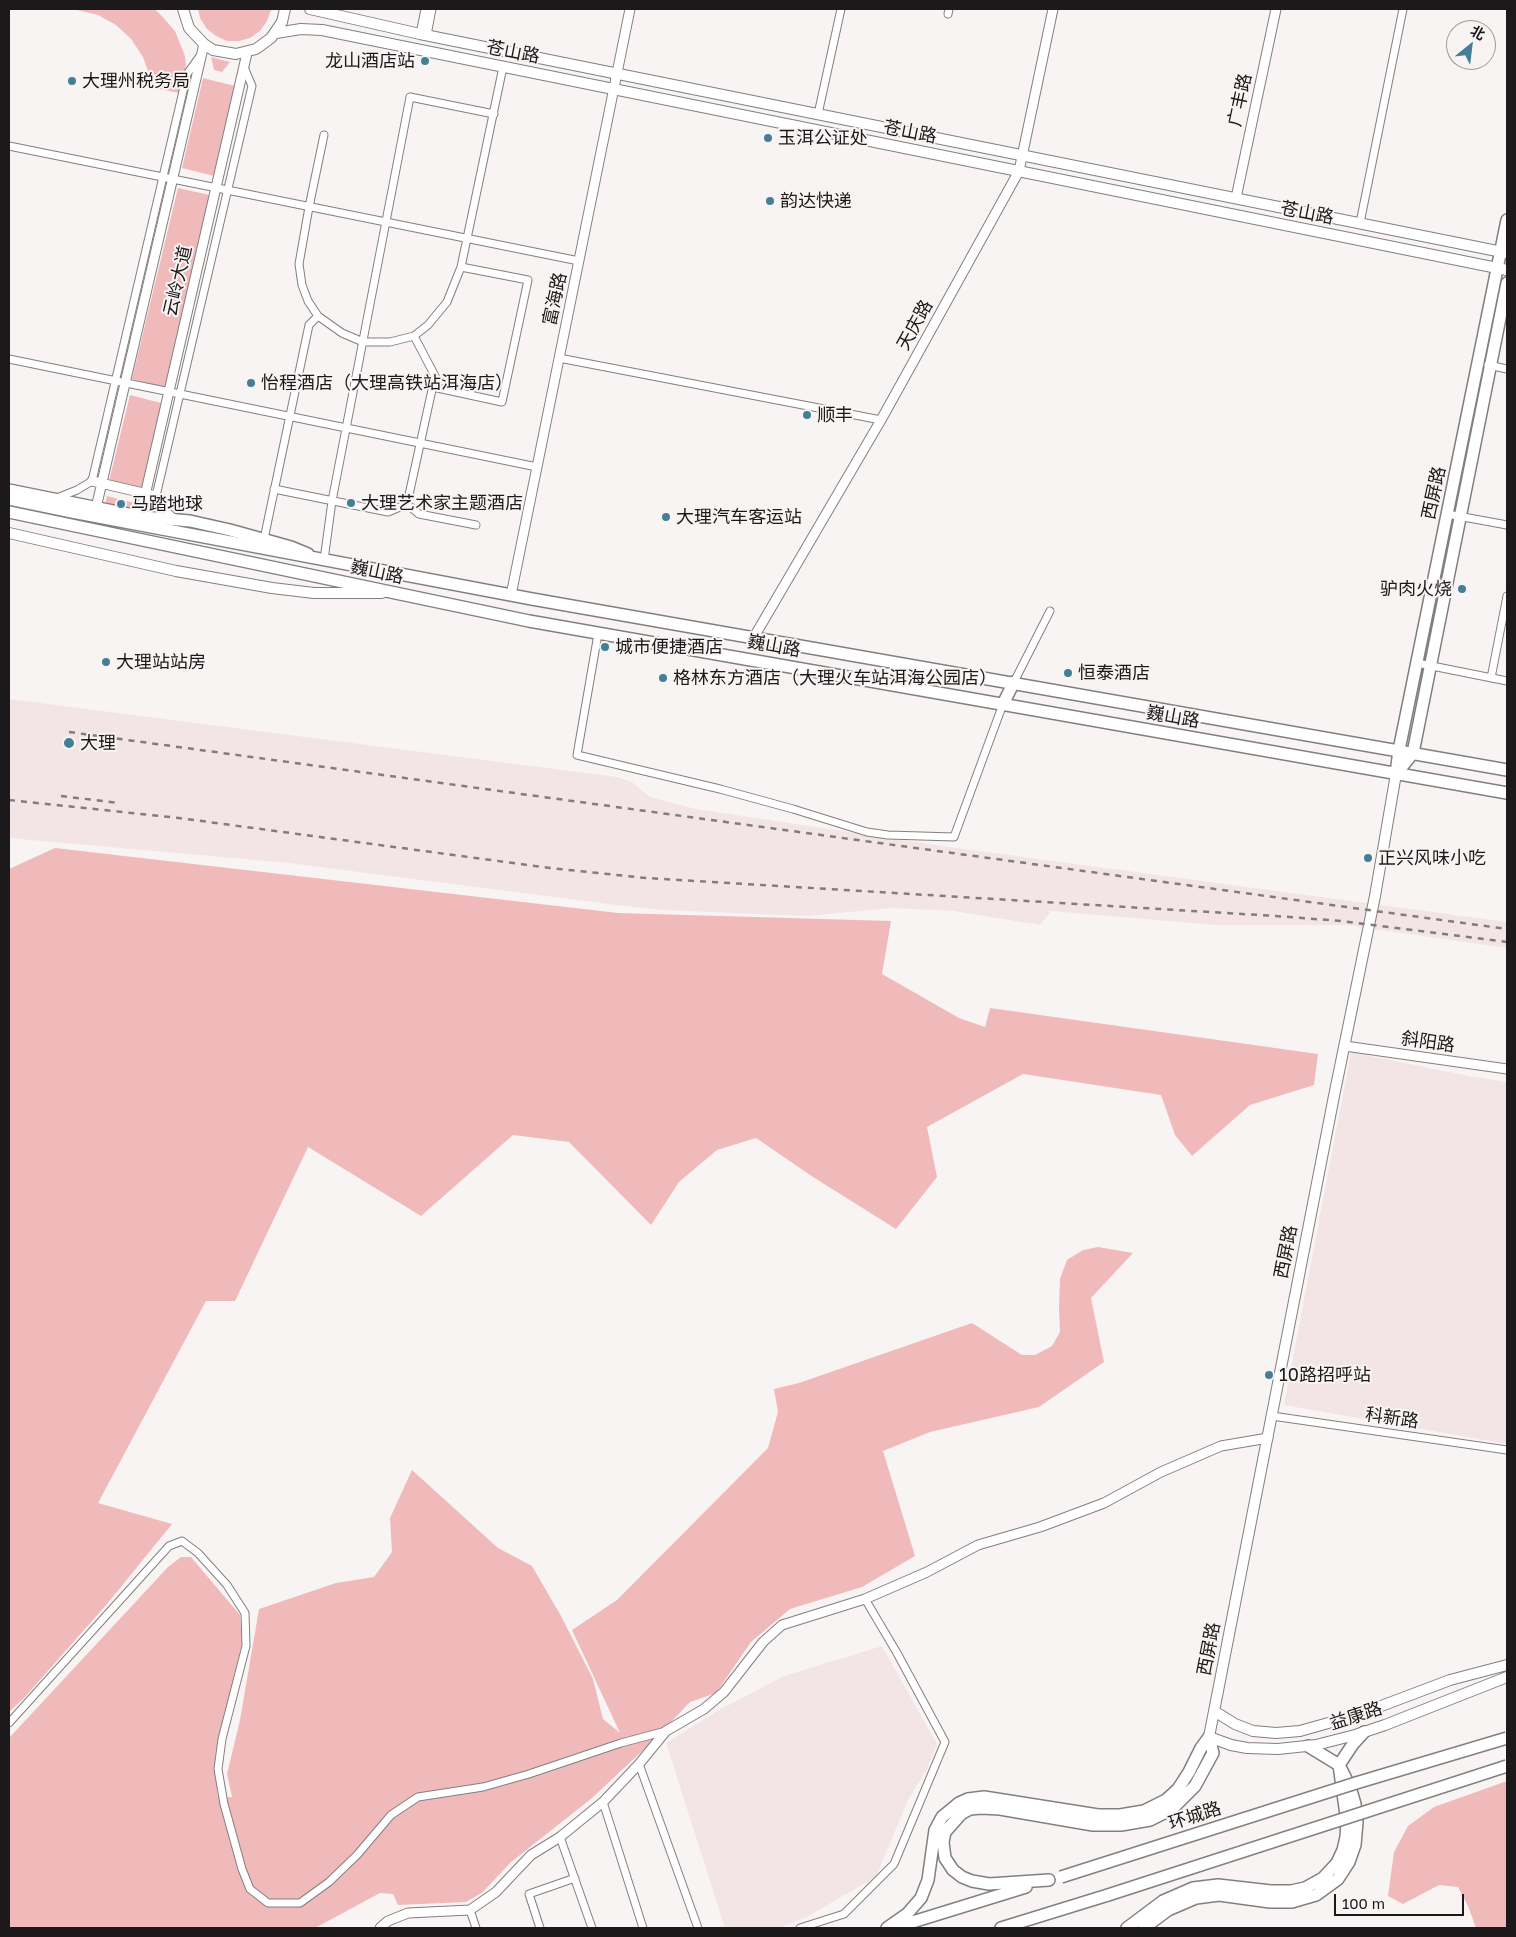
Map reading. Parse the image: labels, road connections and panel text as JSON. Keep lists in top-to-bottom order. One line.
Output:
{"streets":{"main road":["苍山路","西屏路","巍山路","益康路","环城路"],"street":["广丰路","云岭大道","富海路","天庆路","斜阳路","科新路"]},"crossings":[["苍山路","广丰路"],["苍山路","富海路"],["苍山路","天庆路"],["苍山路","西屏路"],["富海路","巍山路"],["天庆路","巍山路"],["西屏路","巍山路"],["西屏路","斜阳路"],["西屏路","科新路"],["西屏路","益康路"]],"places":["龙山酒店站","大理州税务局","玉洱公证处","韵达快递","怡程酒店（大理高铁站洱海店）","顺丰","大理艺术家主题酒店","马踏地球","大理汽车客运站","驴肉火烧","城市便捷酒店","大理站站房","恒泰酒店","格林东方酒店（大理火车站洱海公园店）","大理","正兴风味小吃","10路招呼站"],"scale_bar":"100 m","north":"top right"}
